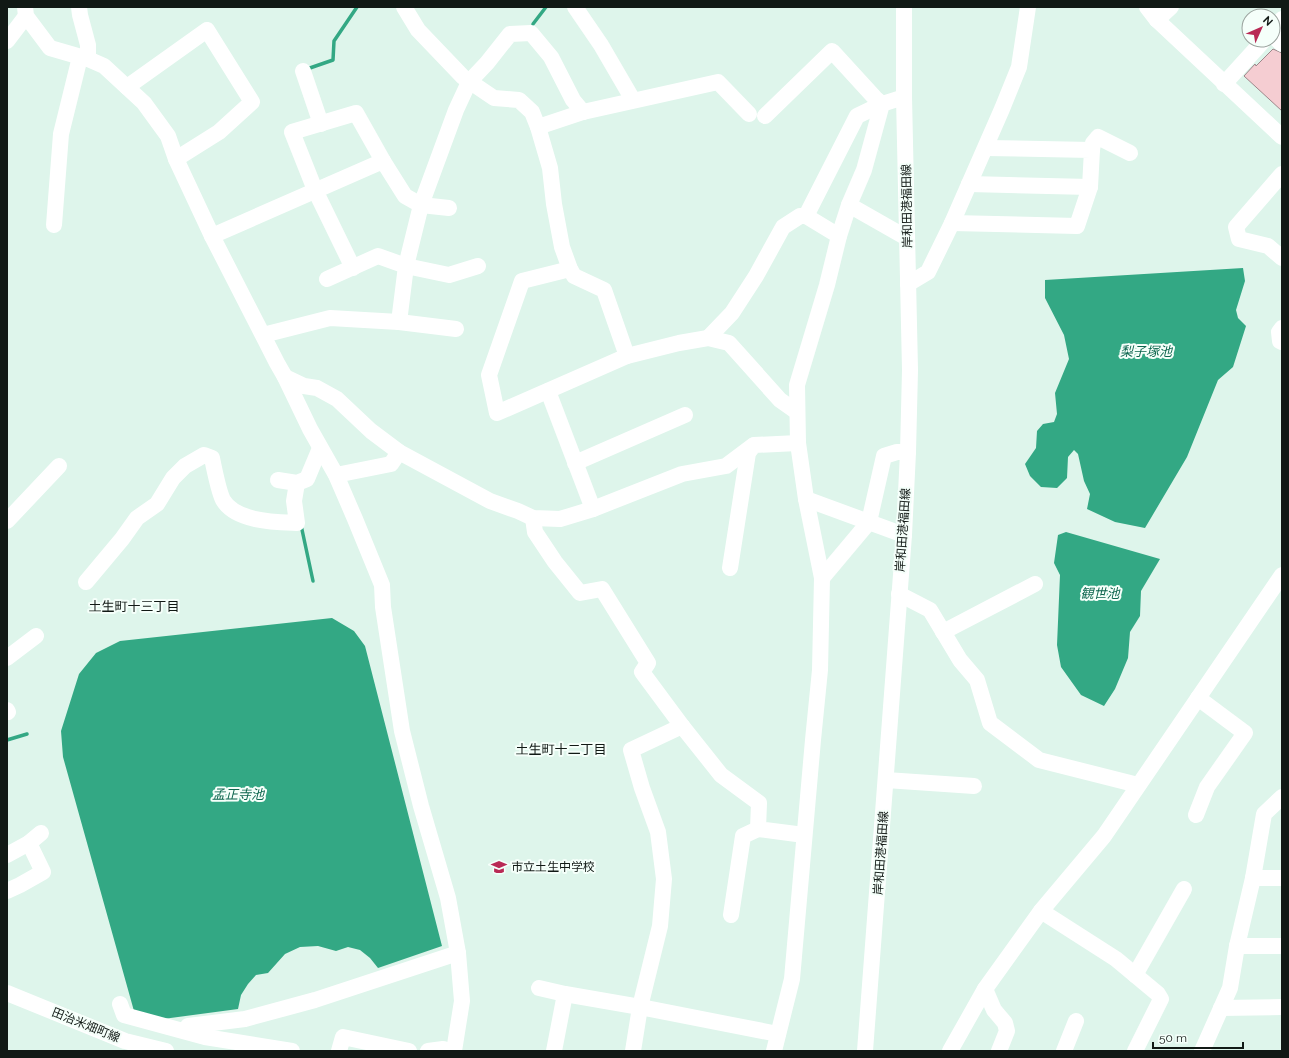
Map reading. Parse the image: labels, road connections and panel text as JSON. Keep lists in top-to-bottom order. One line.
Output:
{"streets":{"street":["岸和田港福田線","田治米畑町線"]},"districts":["土生町十三丁目","土生町十二丁目"],"water":["梨子塚池","観世池","孟正寺池"],"places":{"school or university":["市立土生中学校"]},"scale_bar":"50 m","north":"top right"}
